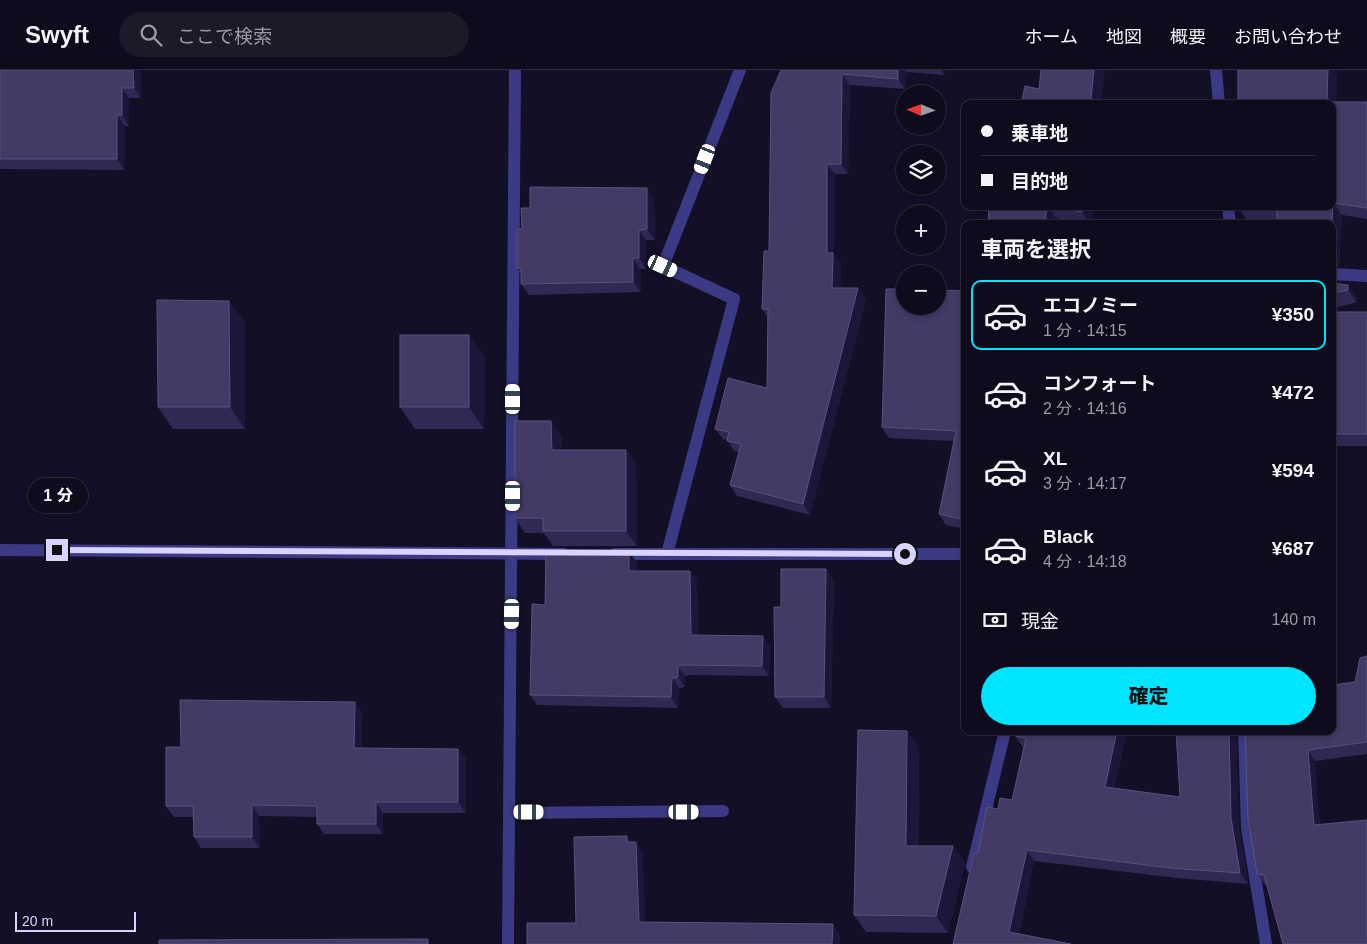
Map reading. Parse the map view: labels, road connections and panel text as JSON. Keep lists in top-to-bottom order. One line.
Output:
{"scale_bar":"20 m","north":"left","page":{"header":"Swyft","search":"ここで検索","nav":["ホーム","地図","概要","お問い合わせ"],"map_buttons":["+","−"],"banner":["乗車地","目的地"],"heading":"車両を選択","list":[{"name":"エコノミー","note":"1 分 · 14:15","value":"¥350"},{"name":"コンフォート","note":"2 分 · 14:16","value":"¥472"},{"name":"XL","note":"3 分 · 14:17","value":"¥594"},{"name":"Black","note":"4 分 · 14:18","value":"¥687"}],"bubble":"1 分","pay":["現金","140 m"],"buttons":"確定","scale":"20 m"}}
